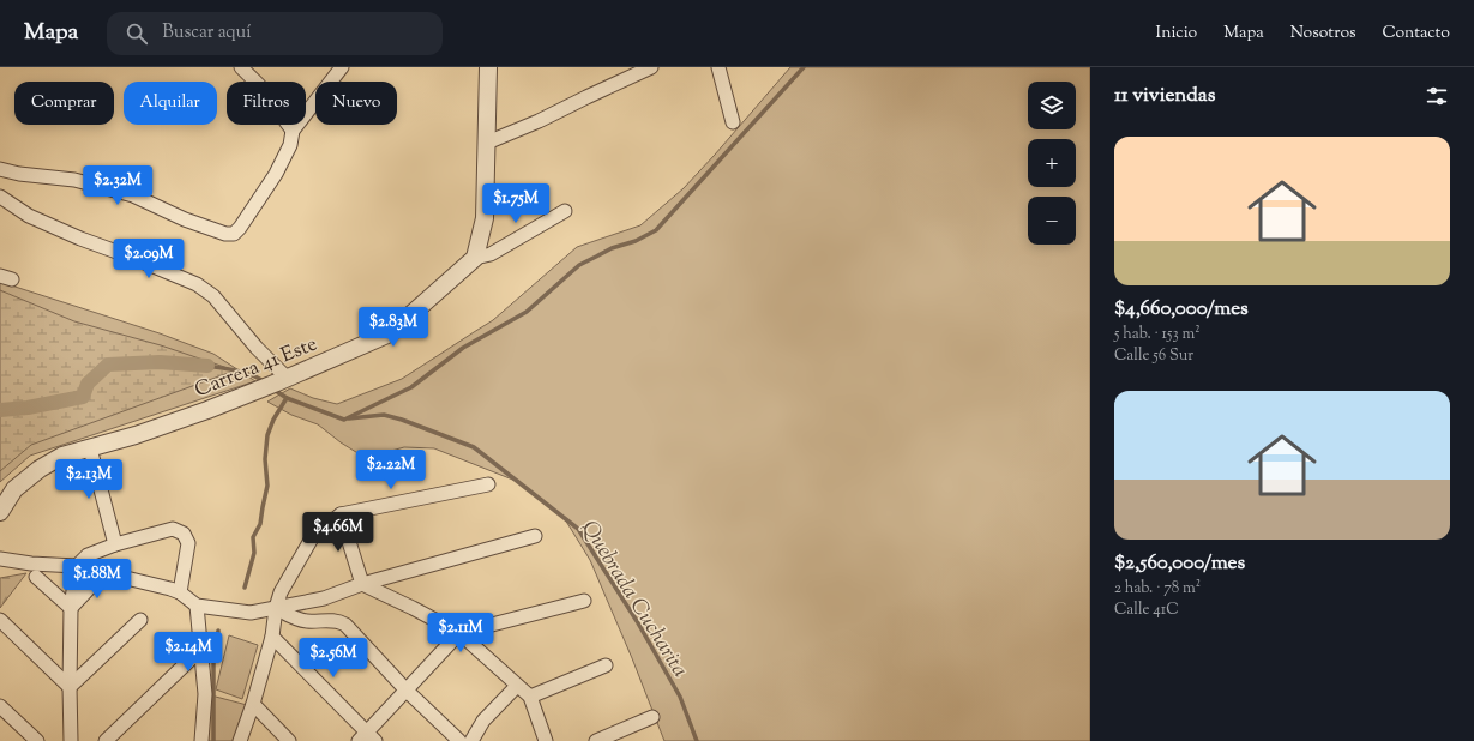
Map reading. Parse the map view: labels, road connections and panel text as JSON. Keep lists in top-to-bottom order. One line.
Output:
{"streets":{"street":["Carrera 41 Este"]},"water":["Quebrada Cucharita"],"page":{"header":"Mapa","search":"Buscar aquí","nav":["Inicio","Mapa","Nosotros","Contacto"],"heading":"11 viviendas","map_buttons":["+","−"],"chip":["Comprar","Alquilar","Filtros","Nuevo"],"list":[{"name":"$4,660,000/mes","note":"5 hab. · 153 m² · Calle 56 Sur"},{"name":"$2,560,000/mes","note":"2 hab. · 78 m² · Calle 41C"}],"price":["$2.32M","$1.75M","$2.09M","$2.83M","$2.22M","$2.13M","$4.66M","$1.88M","$2.11M","$2.14M","$2.56M"]}}
